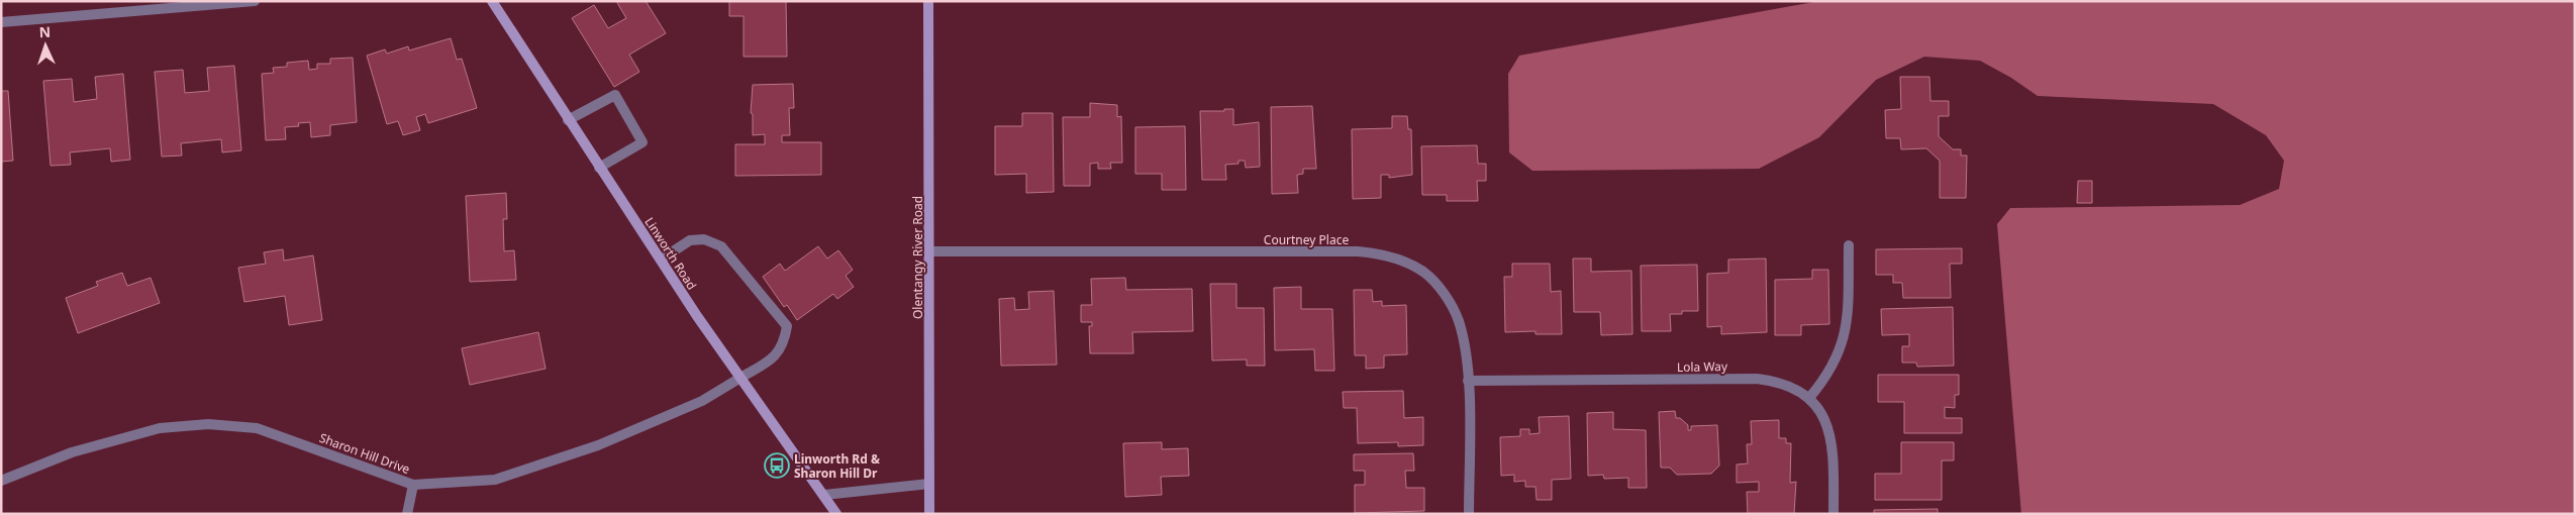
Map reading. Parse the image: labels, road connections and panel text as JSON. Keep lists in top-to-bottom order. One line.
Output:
{"streets":{"main road":["Linworth Road","Olentangy River Road"],"street":["Courtney Place","Lola Way","Sharon Hill Drive"]},"crossings":[["Courtney Place","Olentangy River Road"],["Courtney Place","Lola Way"],["Linworth Road","Sharon Hill Drive"]],"places":{"bus stop":["Linworth Rd & Sharon Hill Dr"]},"north":"top"}
